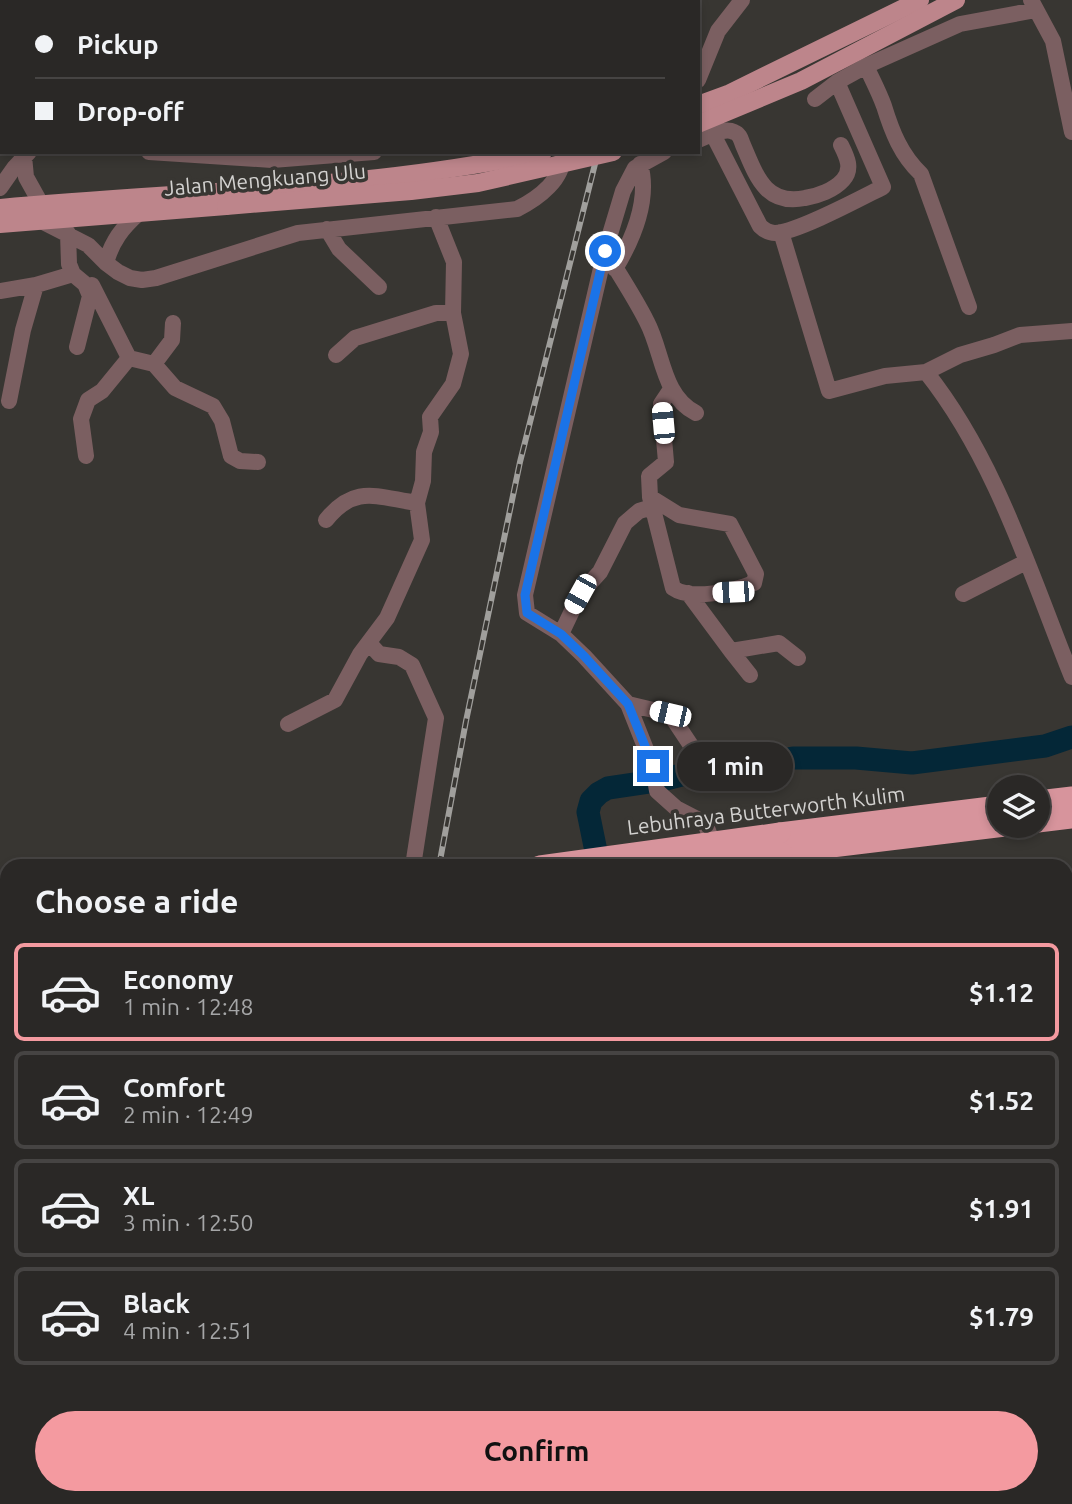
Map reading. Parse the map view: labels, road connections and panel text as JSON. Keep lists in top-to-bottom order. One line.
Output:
{"streets":{"highway":["Lebuhraya Butterworth Kulim"],"main road":["Jalan Mengkuang Ulu"]},"page":{"banner":["Pickup","Drop-off"],"bubble":"1 min","heading":"Choose a ride","list":[{"name":"Economy","note":"1 min · 12:48","value":"$1.12"},{"name":"Comfort","note":"2 min · 12:49","value":"$1.52"},{"name":"XL","note":"3 min · 12:50","value":"$1.91"},{"name":"Black","note":"4 min · 12:51","value":"$1.79"}],"buttons":"Confirm"}}
